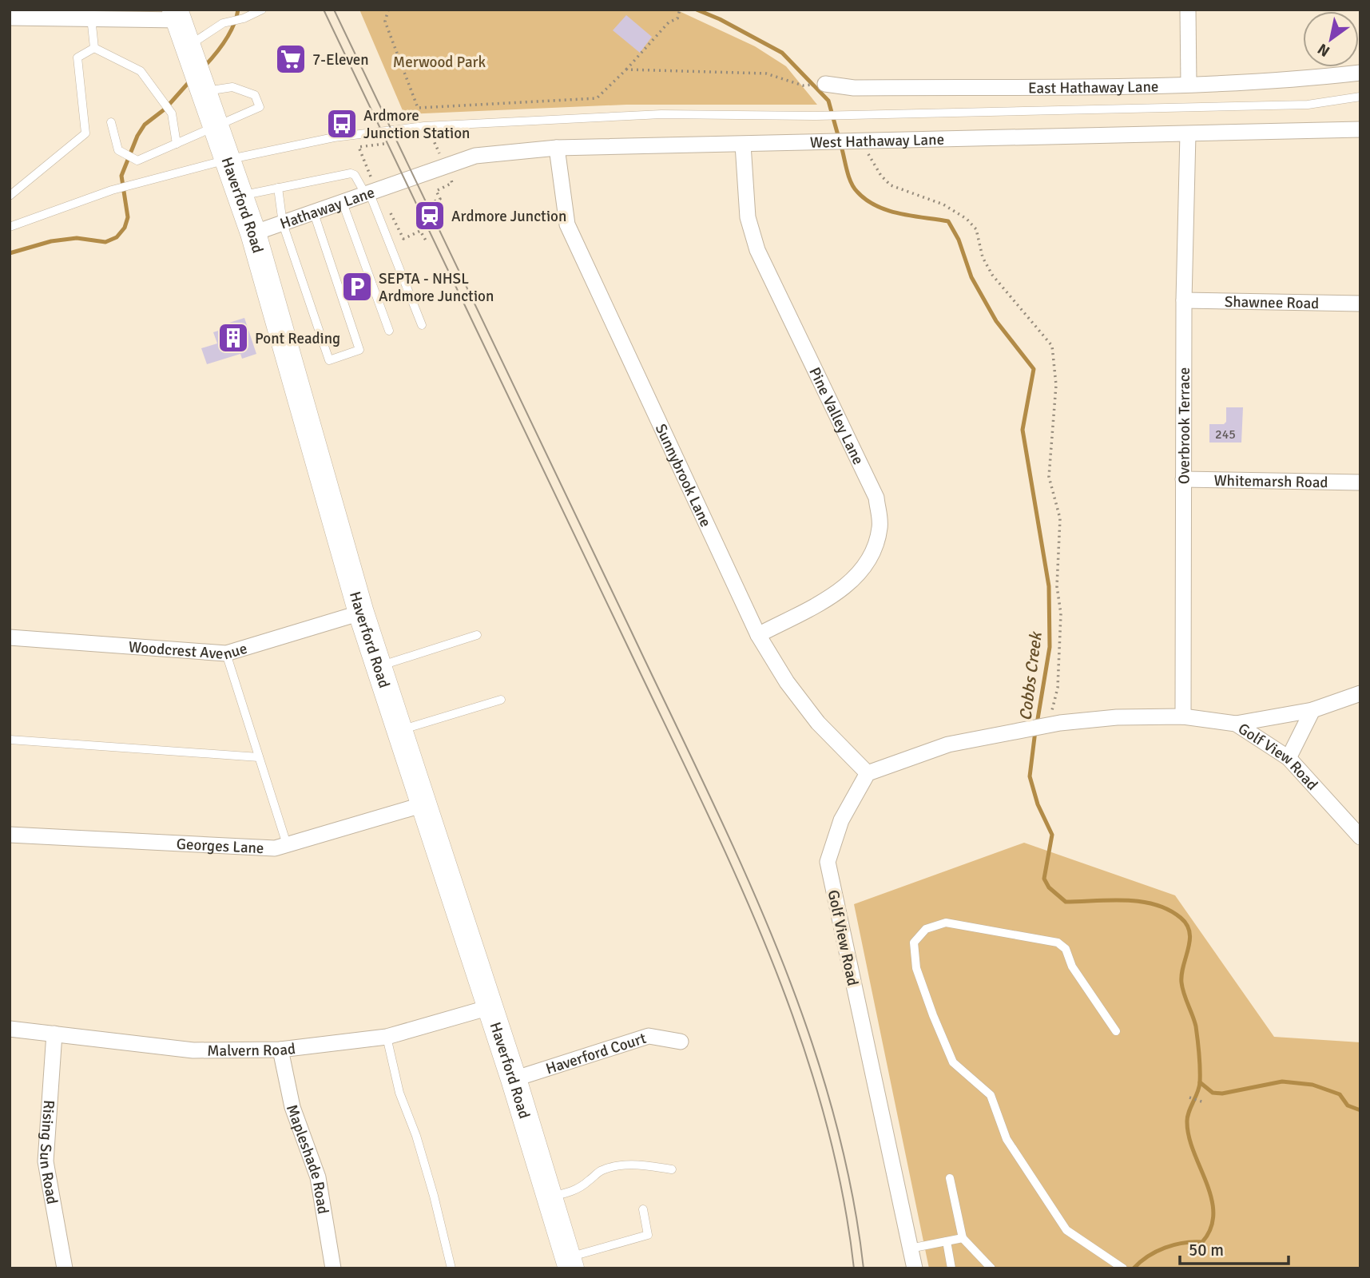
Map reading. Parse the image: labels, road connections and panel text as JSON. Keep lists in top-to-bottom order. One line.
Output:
{"streets":{"main road":["Haverford Road"],"street":["East Hathaway Lane","West Hathaway Lane","Hathaway Lane","Shawnee Road","Pine Valley Lane","Overbrook Terrace","Sunnybrook Lane","Whitemarsh Road","Woodcrest Avenue","Golf View Road","Georges Lane","Malvern Road","Haverford Court","Rising Sun Road","Mapleshade Road"]},"crossings":[["West Hathaway Lane","Hathaway Lane"],["West Hathaway Lane","Pine Valley Lane"],["West Hathaway Lane","Overbrook Terrace"],["West Hathaway Lane","Sunnybrook Lane"],["Haverford Road","Hathaway Lane"],["Haverford Road","Woodcrest Avenue"],["Haverford Road","Georges Lane"],["Haverford Road","Malvern Road"],["Haverford Road","Haverford Court"],["Shawnee Road","Overbrook Terrace"],["Pine Valley Lane","Sunnybrook Lane"],["Overbrook Terrace","Whitemarsh Road"],["Overbrook Terrace","Golf View Road"],["Sunnybrook Lane","Golf View Road"],["Malvern Road","Rising Sun Road"],["Malvern Road","Mapleshade Road"]],"water":["Cobbs Creek"],"parks":["Merwood Park"],"places":{"supermarket":["7-Eleven"],"bus stop":["Ardmore Junction Station"],"station":["Ardmore Junction"],"parking":["SEPTA - NHSL Ardmore Junction"],"building":["Pont Reading"]},"house_numbers":["245"],"scale_bar":"50 m","north":"bottom left"}
